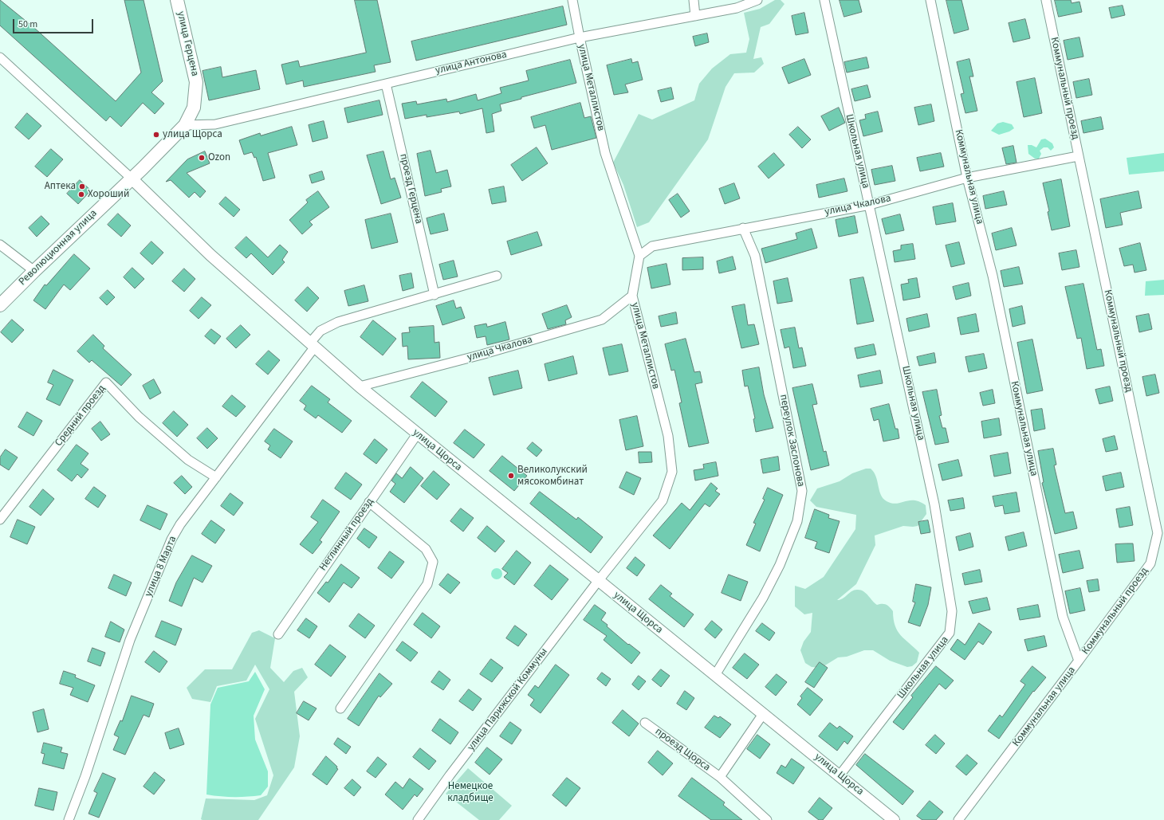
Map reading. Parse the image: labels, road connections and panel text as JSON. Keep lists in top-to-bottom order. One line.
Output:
{"streets":{"main road":["улица Герцена","Революционная улица"],"street":["улица Антонова","улица Металлистов","Коммунальный проезд","Школьная улица","Коммунальная улица","проезд Герцена","улица Чкалова","Средний проезд","переулок Заслонова","улица Щорса","Неглинный проезд","улица 8 Марта","улица Парижской Коммуны","проезд Щорса"]},"crossings":[["улица Герцена","улица Антонова"],["улица Герцена","Революционная улица"],["улица Герцена","улица Щорса"],["улица Антонова","улица Металлистов"],["улица Антонова","проезд Герцена"],["улица Металлистов","улица Чкалова"],["улица Металлистов","улица Щорса"],["улица Металлистов","улица Парижской Коммуны"],["Коммунальный проезд","Коммунальная улица"],["Коммунальный проезд","улица Чкалова"],["Школьная улица","улица Чкалова"],["Школьная улица","улица Щорса"],["Коммунальная улица","улица Чкалова"],["улица Чкалова","переулок Заслонова"],["улица Чкалова","улица Щорса"],["Революционная улица","улица Щорса"],["Средний проезд","улица 8 Марта"],["переулок Заслонова","улица Щорса"],["улица Щорса","Неглинный проезд"],["улица Щорса","улица 8 Марта"],["улица Щорса","улица Парижской Коммуны"],["улица Щорса","проезд Щорса"]],"parks":["Немецкое кладбище"],"places":["улица Щорса","Ozon","Аптека","Хороший","Великолукский мясокомбинат"],"scale_bar":"50 m"}
